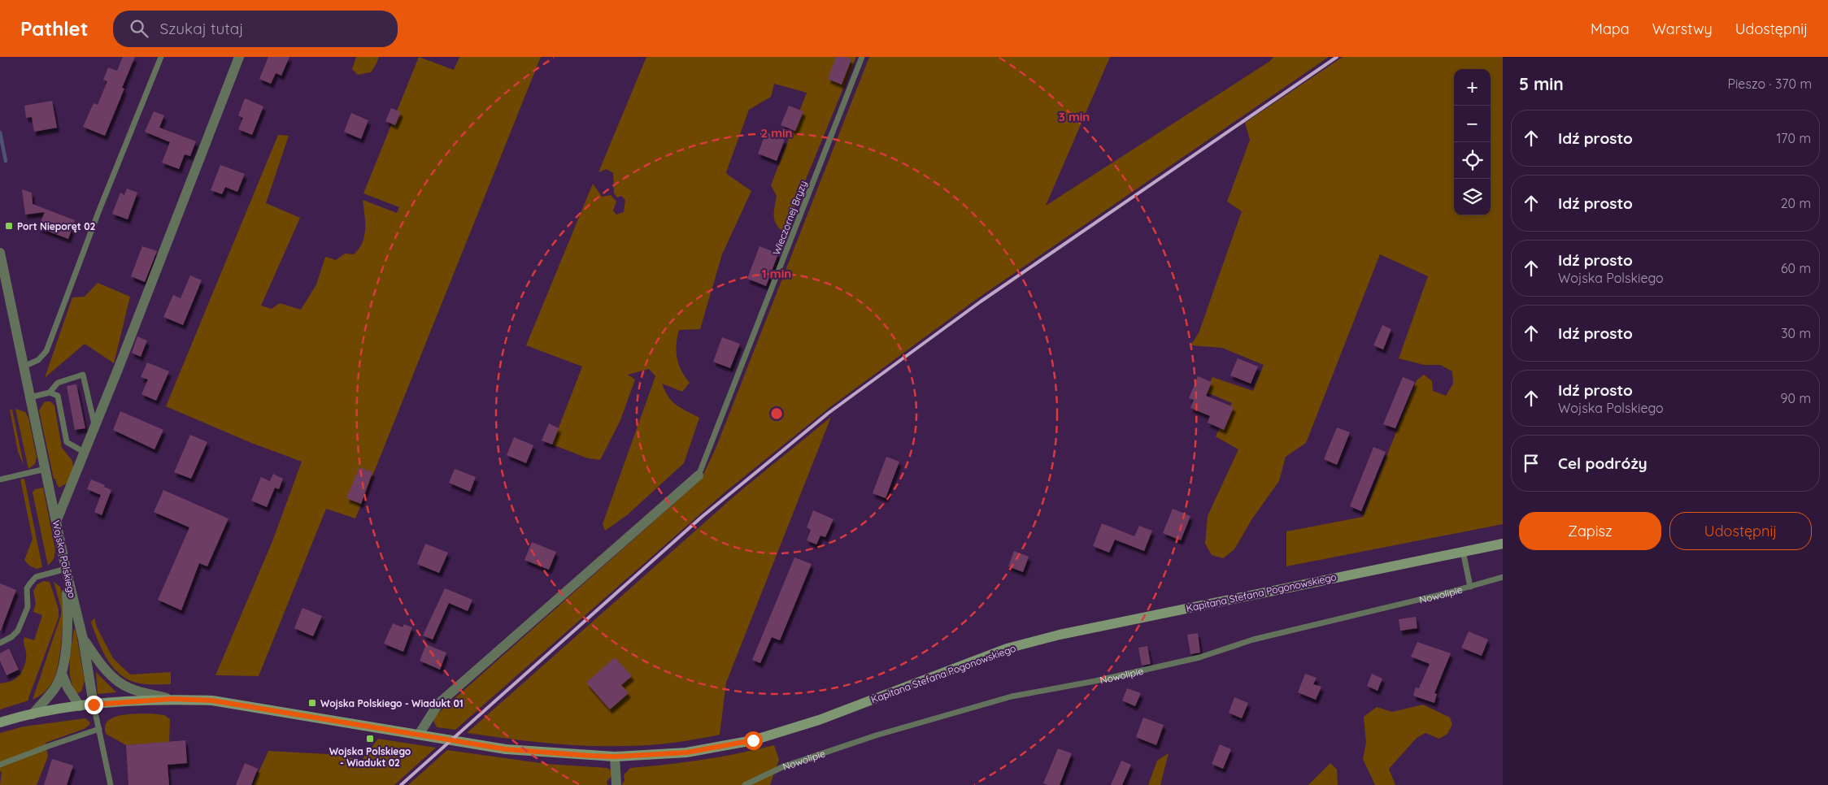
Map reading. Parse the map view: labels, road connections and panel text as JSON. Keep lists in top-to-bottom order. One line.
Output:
{"streets":{"main road":["Kapitana Stefana Pogonowskiego"],"street":["Wojska Polskiego"],"lane":["Wieczornej Bryzy","Nowolipie"]},"places":{"transit":["Port Nieporęt 02","Wojska Polskiego - Wiadukt 01","Wojska Polskiego - Wiadukt 02"]},"page":{"header":"Pathlet","search":"Szukaj tutaj","nav":["Mapa","Warstwy","Udostępnij"],"heading":["5 min","Pieszo · 370 m"],"map_buttons":["+","−"],"list":[["Idź prosto","170 m"],["Idź prosto","20 m"],["Idź prosto","Wojska Polskiego","60 m"],["Idź prosto","30 m"],["Idź prosto","Wojska Polskiego","90 m"],"Cel podróży"],"buttons":["Zapisz","Udostępnij"]},"rings":["3 min","2 min","1 min"]}
